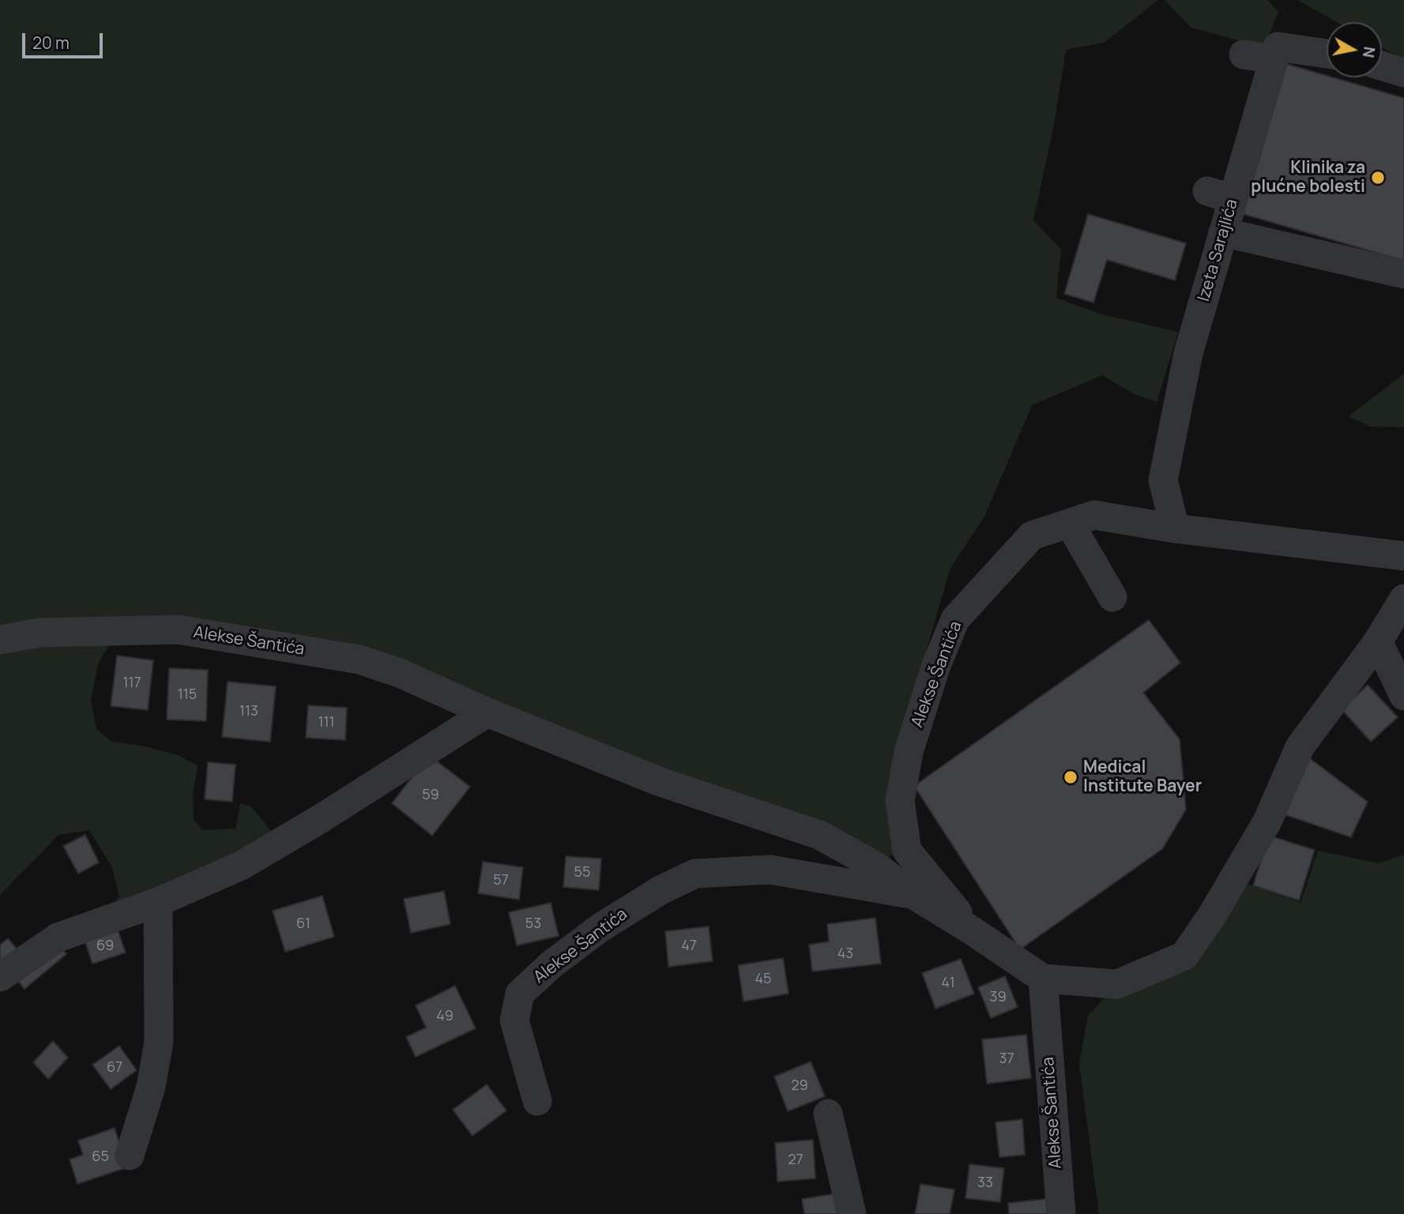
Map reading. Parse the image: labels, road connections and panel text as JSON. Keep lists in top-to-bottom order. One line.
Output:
{"streets":{"street":["Izeta Sarajlića","Alekse Šantića"]},"crossings":[["Izeta Sarajlića","Alekse Šantića"]],"places":["Klinika za plućne bolesti","Medical Institute Bayer"],"house_numbers":["117","115","113","111","59","55","57","61","53","69","47","43","45","41","39","49","37","67","29","65","27","33"],"scale_bar":"20 m","north":"right"}
